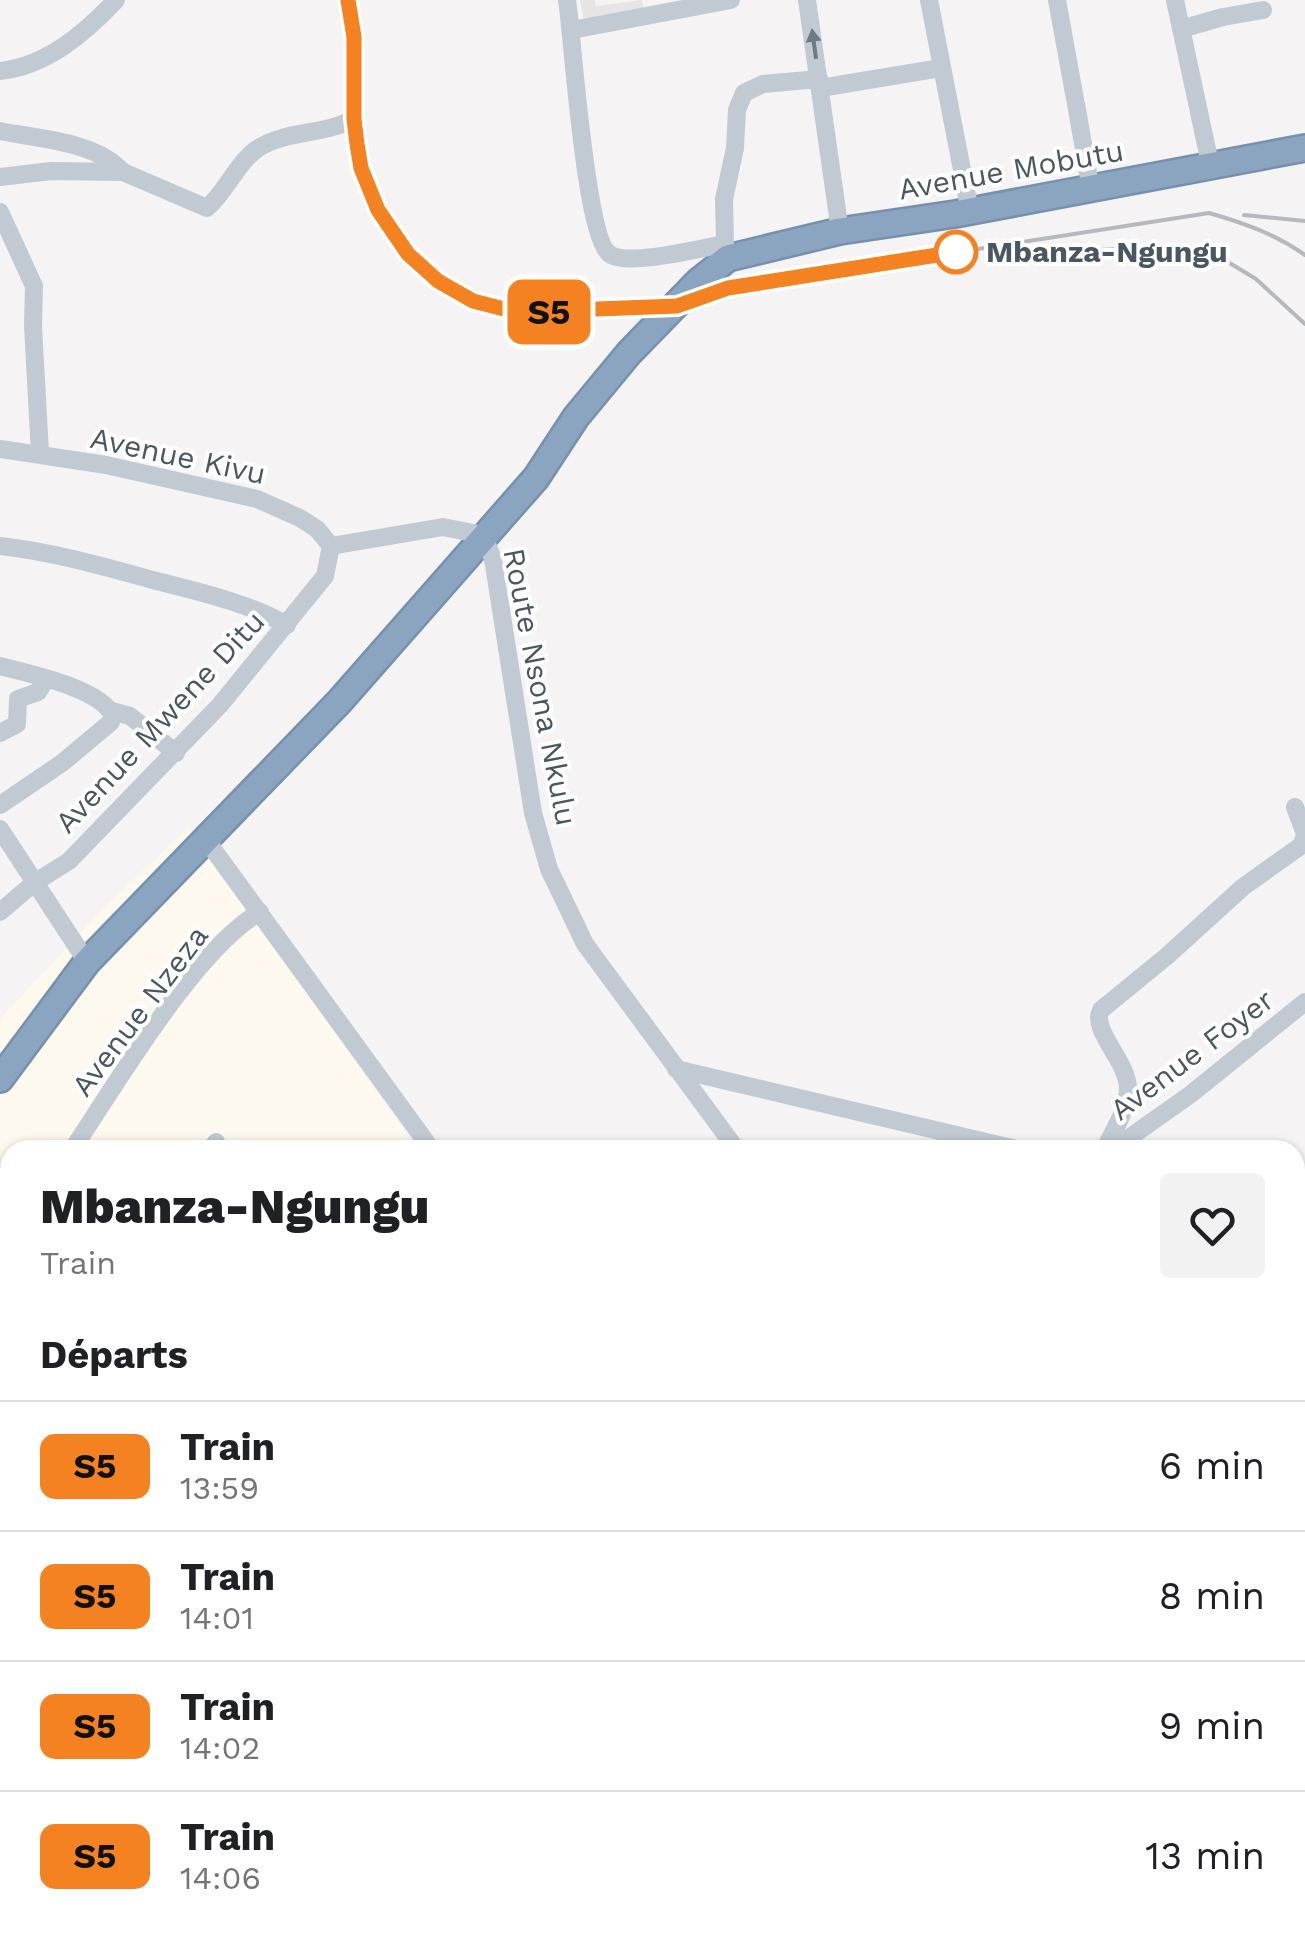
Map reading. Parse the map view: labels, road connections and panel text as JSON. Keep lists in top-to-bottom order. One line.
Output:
{"streets":{"highway":["Avenue Mobutu"],"street":["Avenue Kivu","Route Nsona Nkulu","Avenue Mwene Ditu","Avenue Nzeza","Avenue Foyer"]},"crossings":[["Avenue Kivu","Avenue Mwene Ditu"]],"places":["Mbanza-Ngungu"],"page":{"on_map":"S5","heading":[["Mbanza-Ngungu","Train"],"Départs"],"list":[{"mark":"S5","name":"Train","note":"13:59","value":"6 min"},{"mark":"S5","name":"Train","note":"14:01","value":"8 min"},{"mark":"S5","name":"Train","note":"14:02","value":"9 min"},{"mark":"S5","name":"Train","note":"14:06","value":"13 min"}]}}
